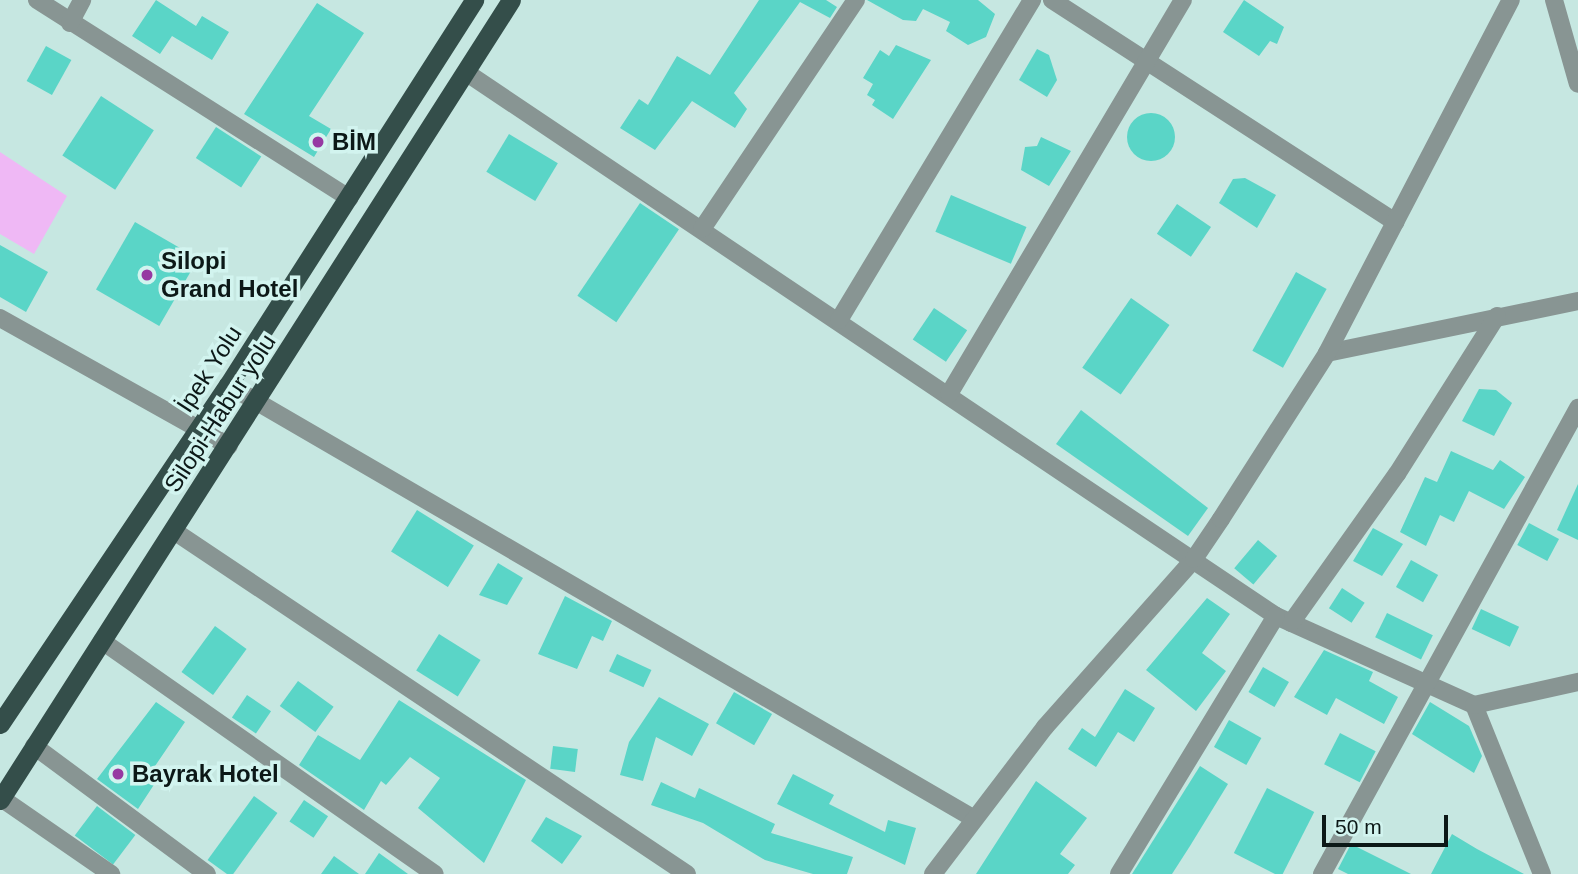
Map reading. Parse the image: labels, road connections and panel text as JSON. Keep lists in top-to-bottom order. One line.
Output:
{"streets":{"highway":["İpek Yolu","Silopi-Habur yolu"]},"places":["BİM","Silopi Grand Hotel","Bayrak Hotel"],"scale_bar":"50 m"}
